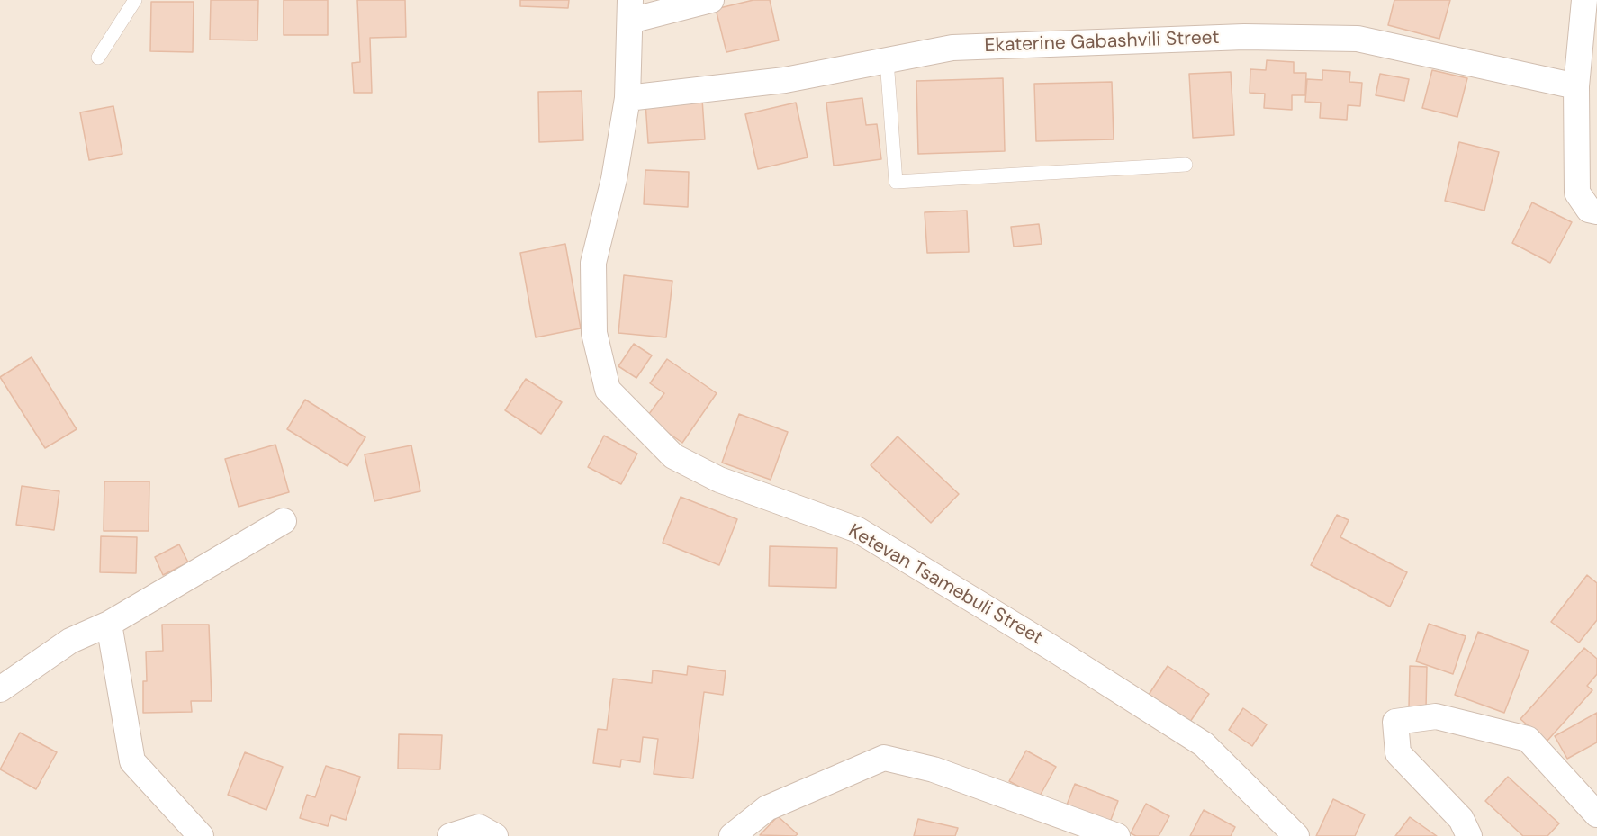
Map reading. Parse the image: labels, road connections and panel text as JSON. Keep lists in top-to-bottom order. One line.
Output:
{"streets":{"street":["Ekaterine Gabashvili Street","Ketevan Tsamebuli Street"]},"crossings":[["Ekaterine Gabashvili Street","Ketevan Tsamebuli Street"]]}
